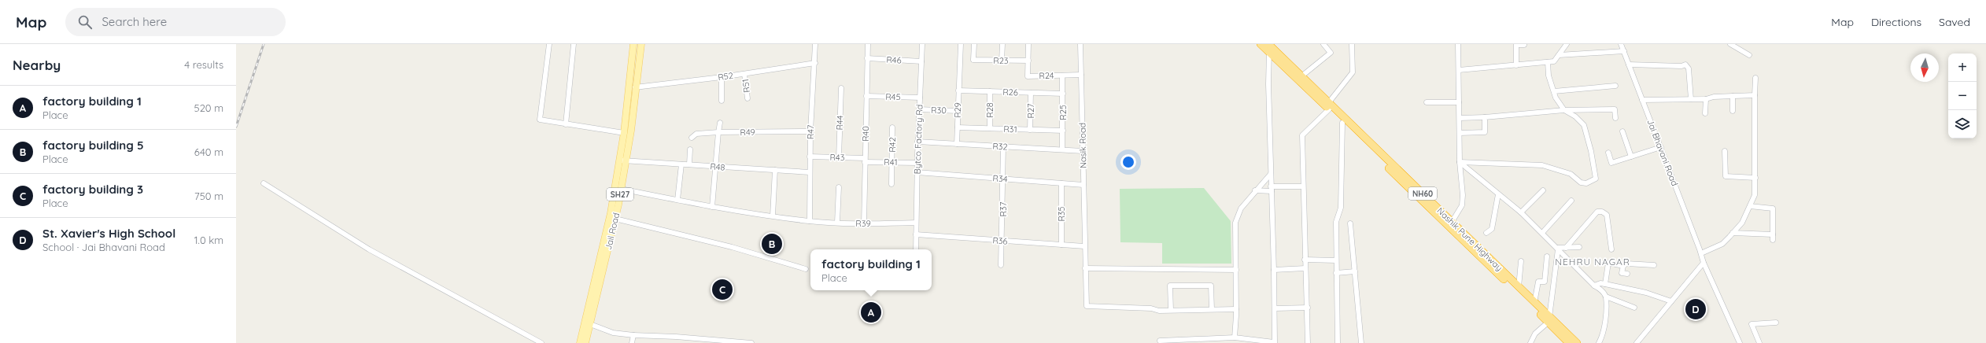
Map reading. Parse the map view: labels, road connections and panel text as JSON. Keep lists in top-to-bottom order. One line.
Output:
{"streets":{"highway":["NH60","Nashik Pune Highway"],"main road":["SH27","Jail Road"],"street":["R46","R23","R24","R52","R51","R26","R45","R30","R29","R28","R27","R25","R44","R31","R49","R47","R40","Bytco Factory Rd","R42","Nasik Road","R32","Jai Bhavani Road","R43","R41","R48","R34","R37","R35","R39","R36"]},"crossings":[["R46","R40"],["R46","Bytco Factory Rd"],["R23","R24"],["R24","R25"],["R24","Nasik Road"],["R52","R51"],["R52","R47"],["R52","Jail Road"],["R26","R29"],["R26","R28"],["R26","R27"],["R26","R25"],["R45","R40"],["R45","Bytco Factory Rd"],["R30","R29"],["R30","Bytco Factory Rd"],["R29","R31"],["R29","R32"],["R28","R31"],["R27","R31"],["R25","R31"],["R25","R32"],["R44","R43"],["R49","R47"],["R47","R43"],["R47","R48"],["R47","R39"],["R40","R43"],["R40","R41"],["R40","R39"],["Bytco Factory Rd","R32"],["Bytco Factory Rd","R41"],["Bytco Factory Rd","R34"],["Bytco Factory Rd","R39"],["Bytco Factory Rd","R36"],["R42","R41"],["Nasik Road","R32"],["Nasik Road","R34"],["Nasik Road","R36"],["R32","R37"],["R43","R41"],["R48","Jail Road"],["R34","R37"],["R34","R35"],["R37","R36"],["R35","R36"],["R39","Jail Road"]],"districts":["NEHRU NAGAR"],"north":"bottom","page":{"header":"Map","search":"Search here","nav":["Map","Directions","Saved"],"heading":["Nearby","4 results"],"map_buttons":["+","−"],"list":[{"mark":"A","name":"factory building 1","note":"Place","value":"520 m"},{"mark":"B","name":"factory building 5","note":"Place","value":"640 m"},{"mark":"C","name":"factory building 3","note":"Place","value":"750 m"},{"mark":"D","name":"St. Xavier's High School","note":"School · Jai Bhavani Road","value":"1.0 km"}],"pins":["B","C","D","A"],"popup":["factory building 1","Place"]}}
